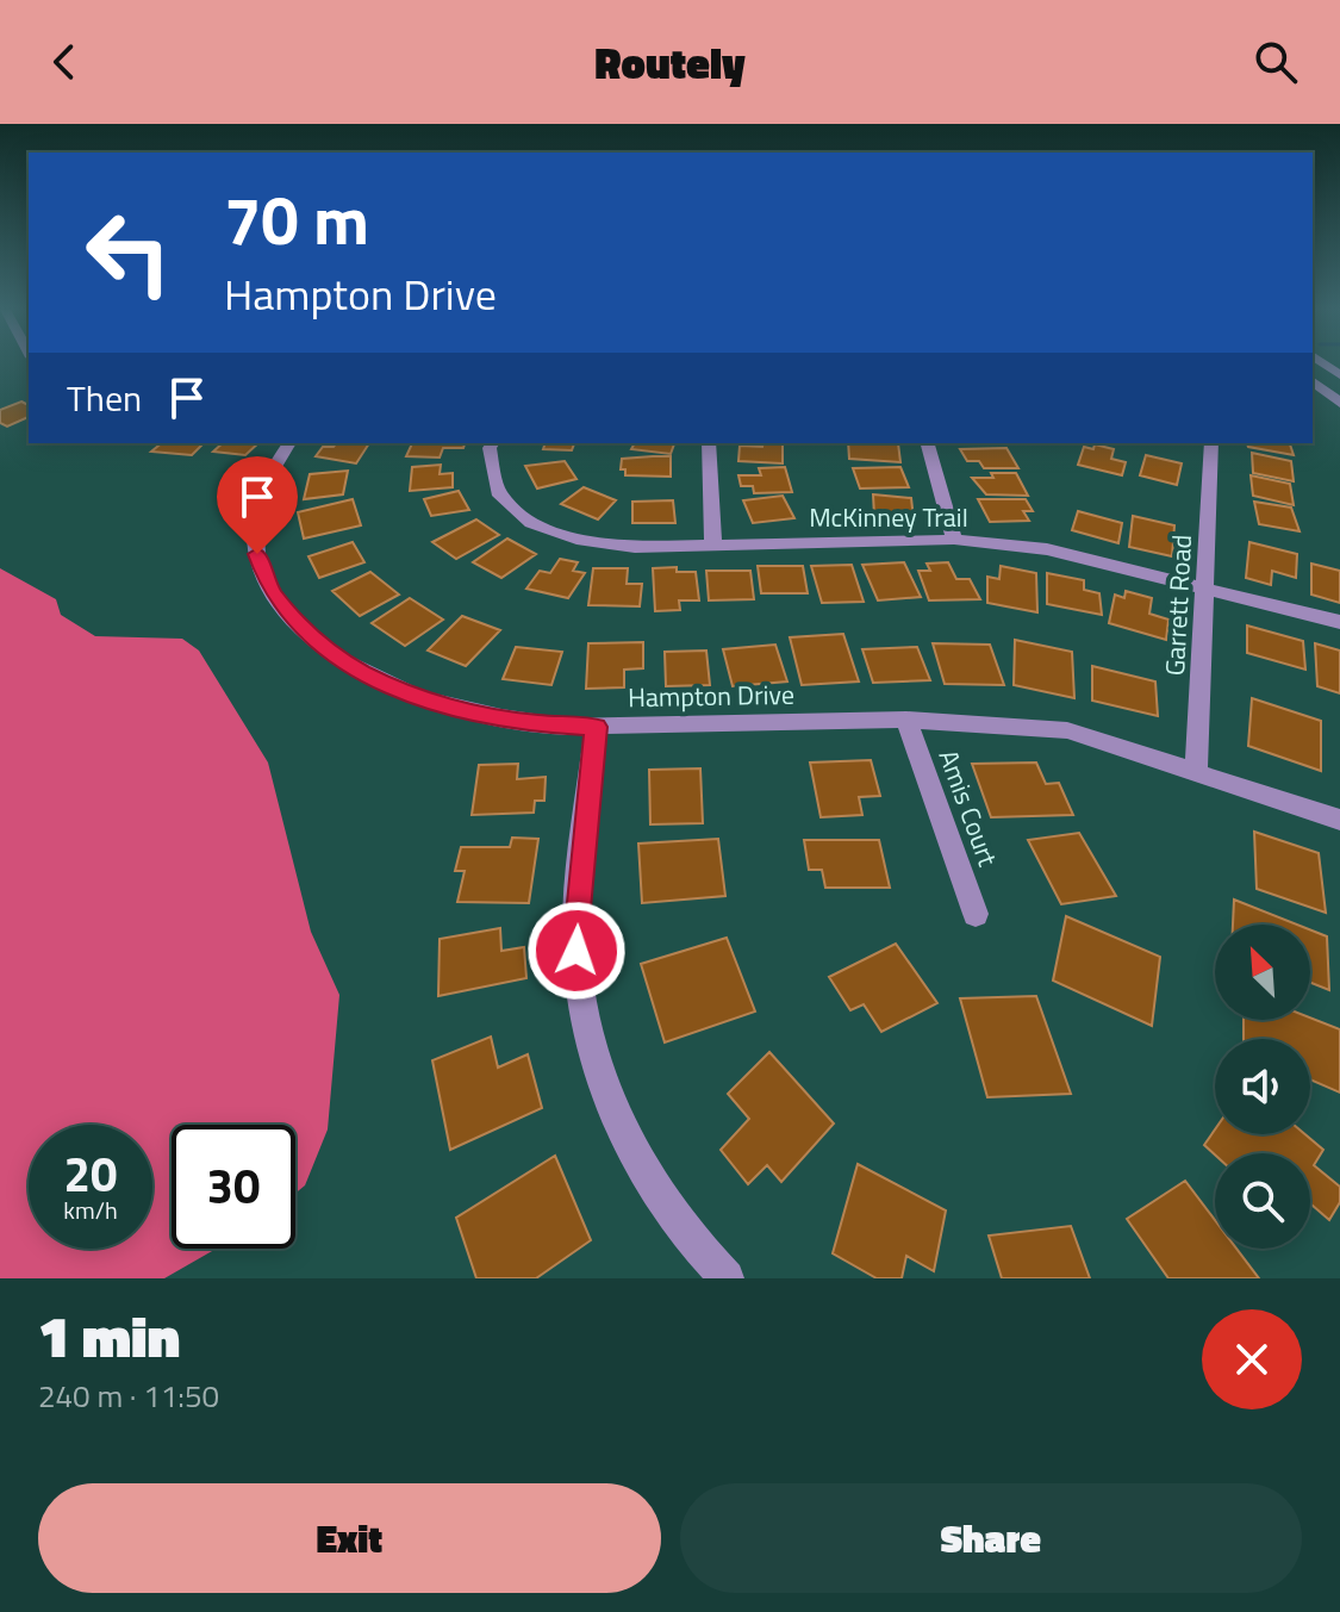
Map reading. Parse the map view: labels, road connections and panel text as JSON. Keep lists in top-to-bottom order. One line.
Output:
{"streets":{"street":["McKinney Trail","Garrett Road","Hampton Drive","Amis Court"]},"crossings":[["McKinney Trail","Garrett Road"],["Garrett Road","Hampton Drive"],["Hampton Drive","Amis Court"]],"north":"top left","page":{"header":"Routely","turn":["70 m","Hampton Drive"],"then":"Then","speed":"20 km/h","limit":"30","heading":["1 min","240 m · 11:50"],"buttons":["Exit","Share"]}}
